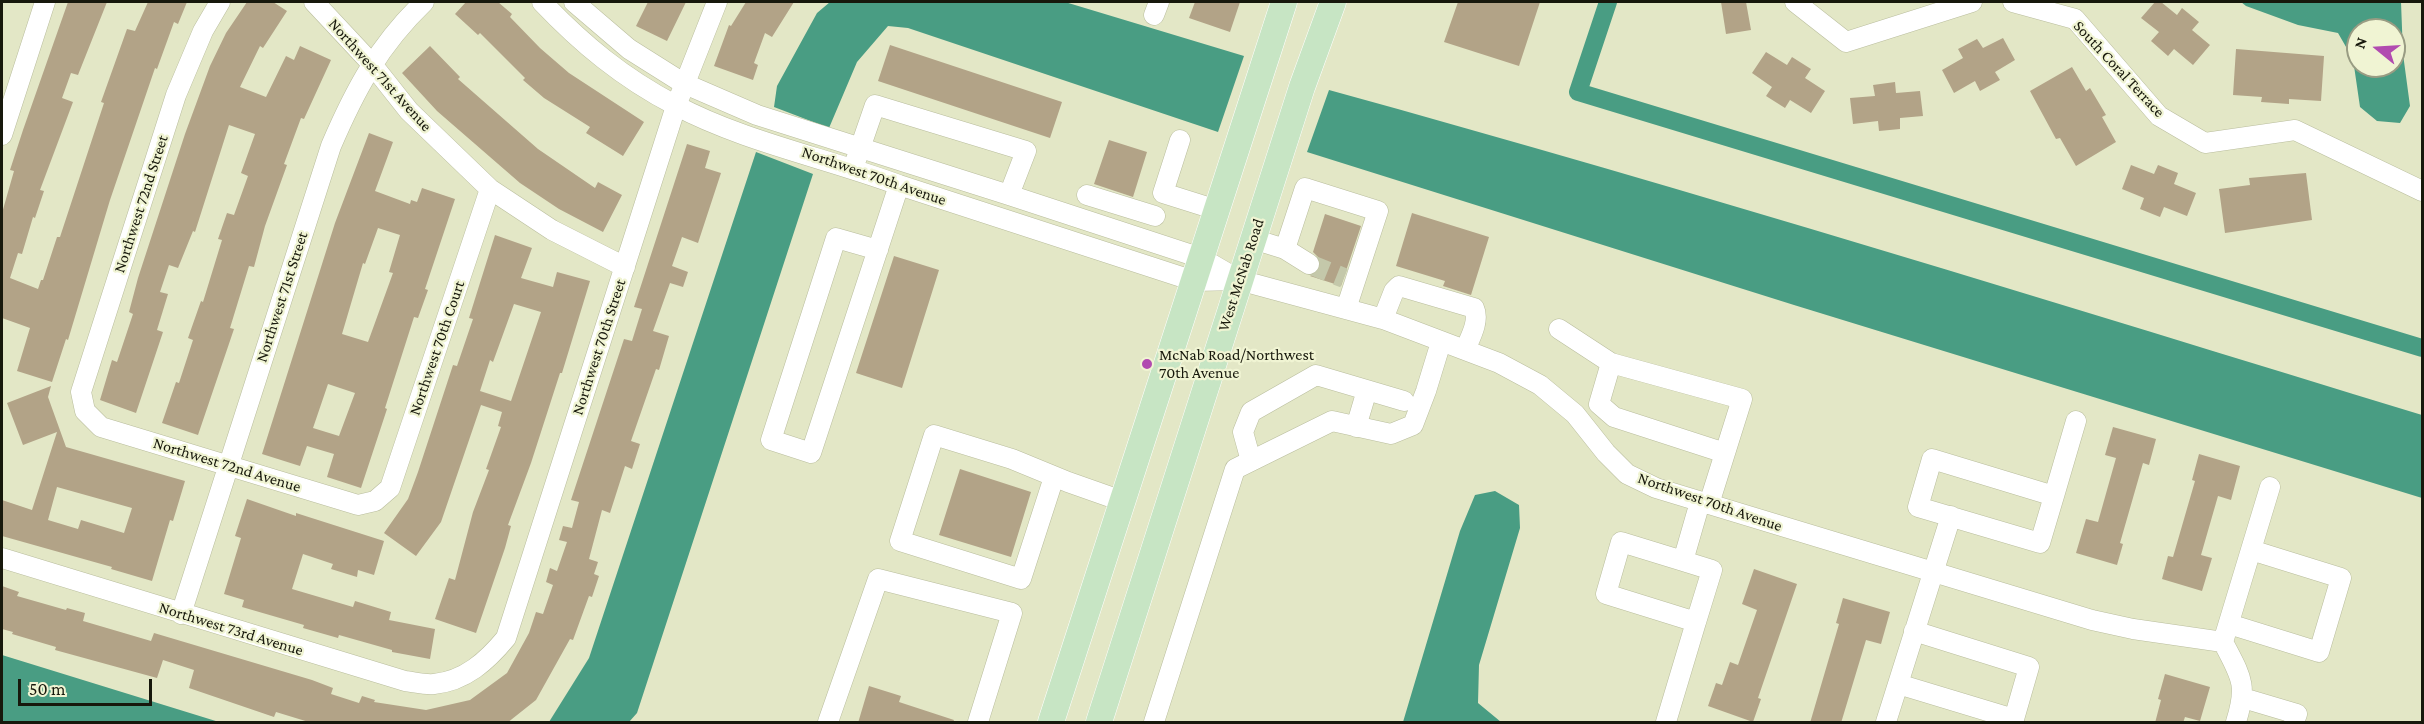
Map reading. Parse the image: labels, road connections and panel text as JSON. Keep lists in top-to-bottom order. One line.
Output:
{"streets":{"main road":["West McNab Road"],"street":["South Coral Terrace","Northwest 71st Avenue","Northwest 70th Avenue","Northwest 72nd Street","Northwest 71st Street","Northwest 70th Street","Northwest 70th Court","Northwest 72nd Avenue","Northwest 73rd Avenue"]},"crossings":[["Northwest 71st Avenue","Northwest 71st Street"],["Northwest 71st Avenue","Northwest 70th Street"],["Northwest 71st Avenue","Northwest 70th Court"],["Northwest 70th Avenue","West McNab Road"],["Northwest 70th Avenue","Northwest 70th Street"],["Northwest 72nd Street","Northwest 72nd Avenue"],["Northwest 71st Street","Northwest 72nd Avenue"],["Northwest 71st Street","Northwest 73rd Avenue"],["Northwest 70th Street","Northwest 73rd Avenue"],["Northwest 70th Court","Northwest 72nd Avenue"]],"places":["McNab Road/Northwest 70th Avenue"],"scale_bar":"50 m","north":"left"}
